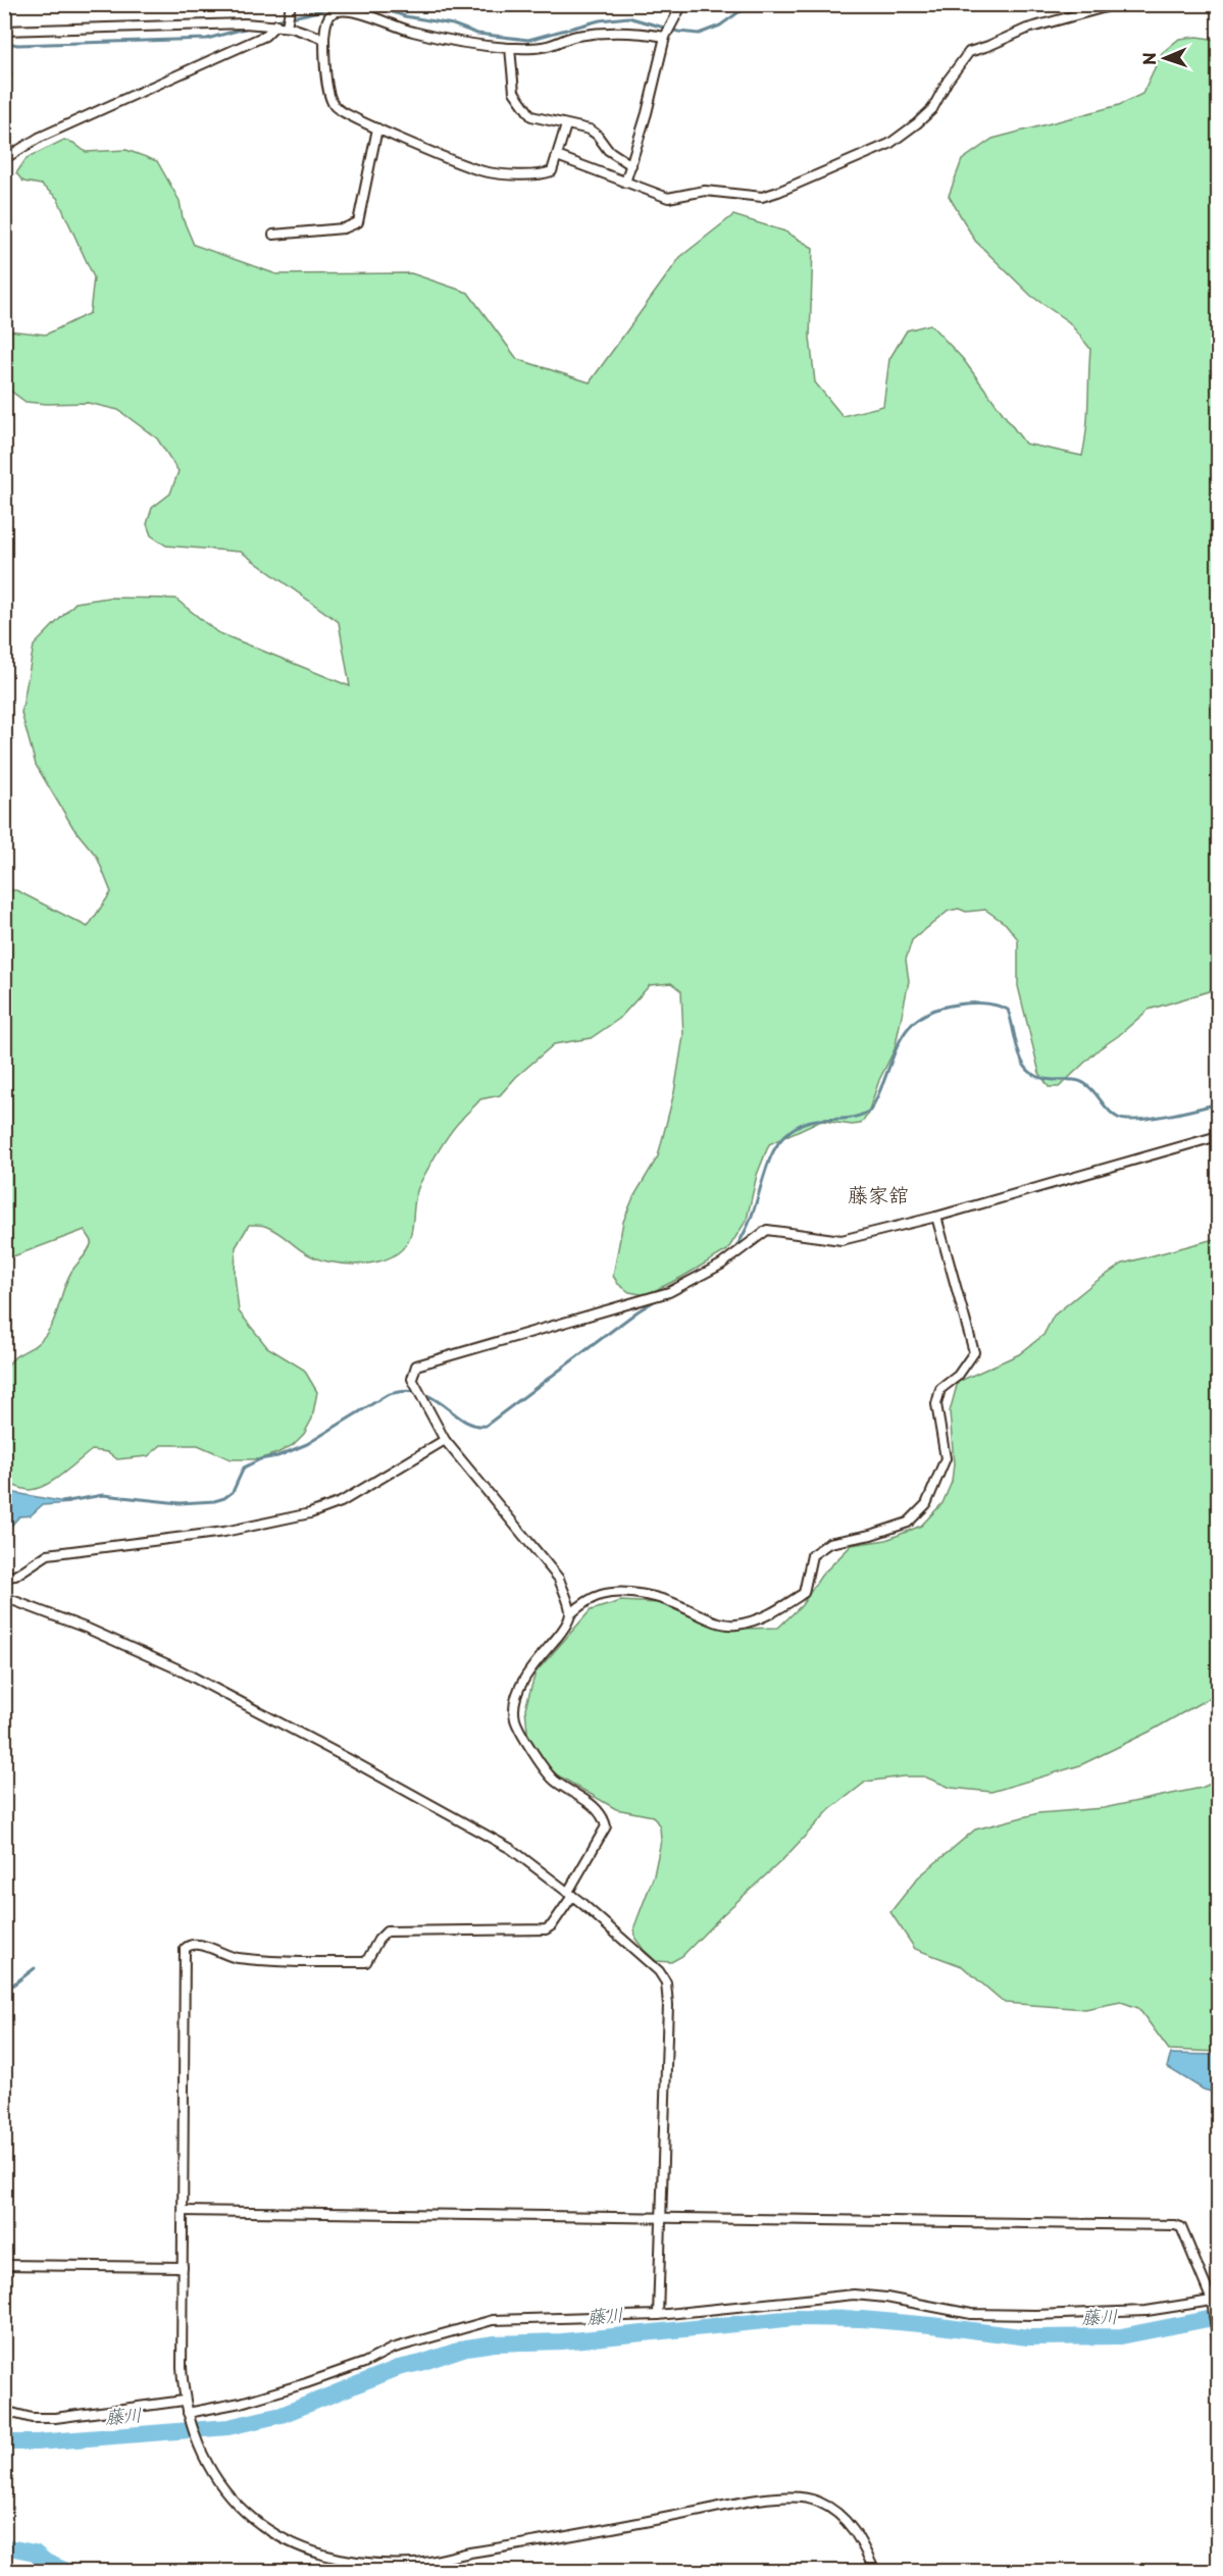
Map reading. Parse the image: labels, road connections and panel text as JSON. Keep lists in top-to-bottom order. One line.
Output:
{"districts":["藤家舘"],"water":["藤川"],"north":"left"}
